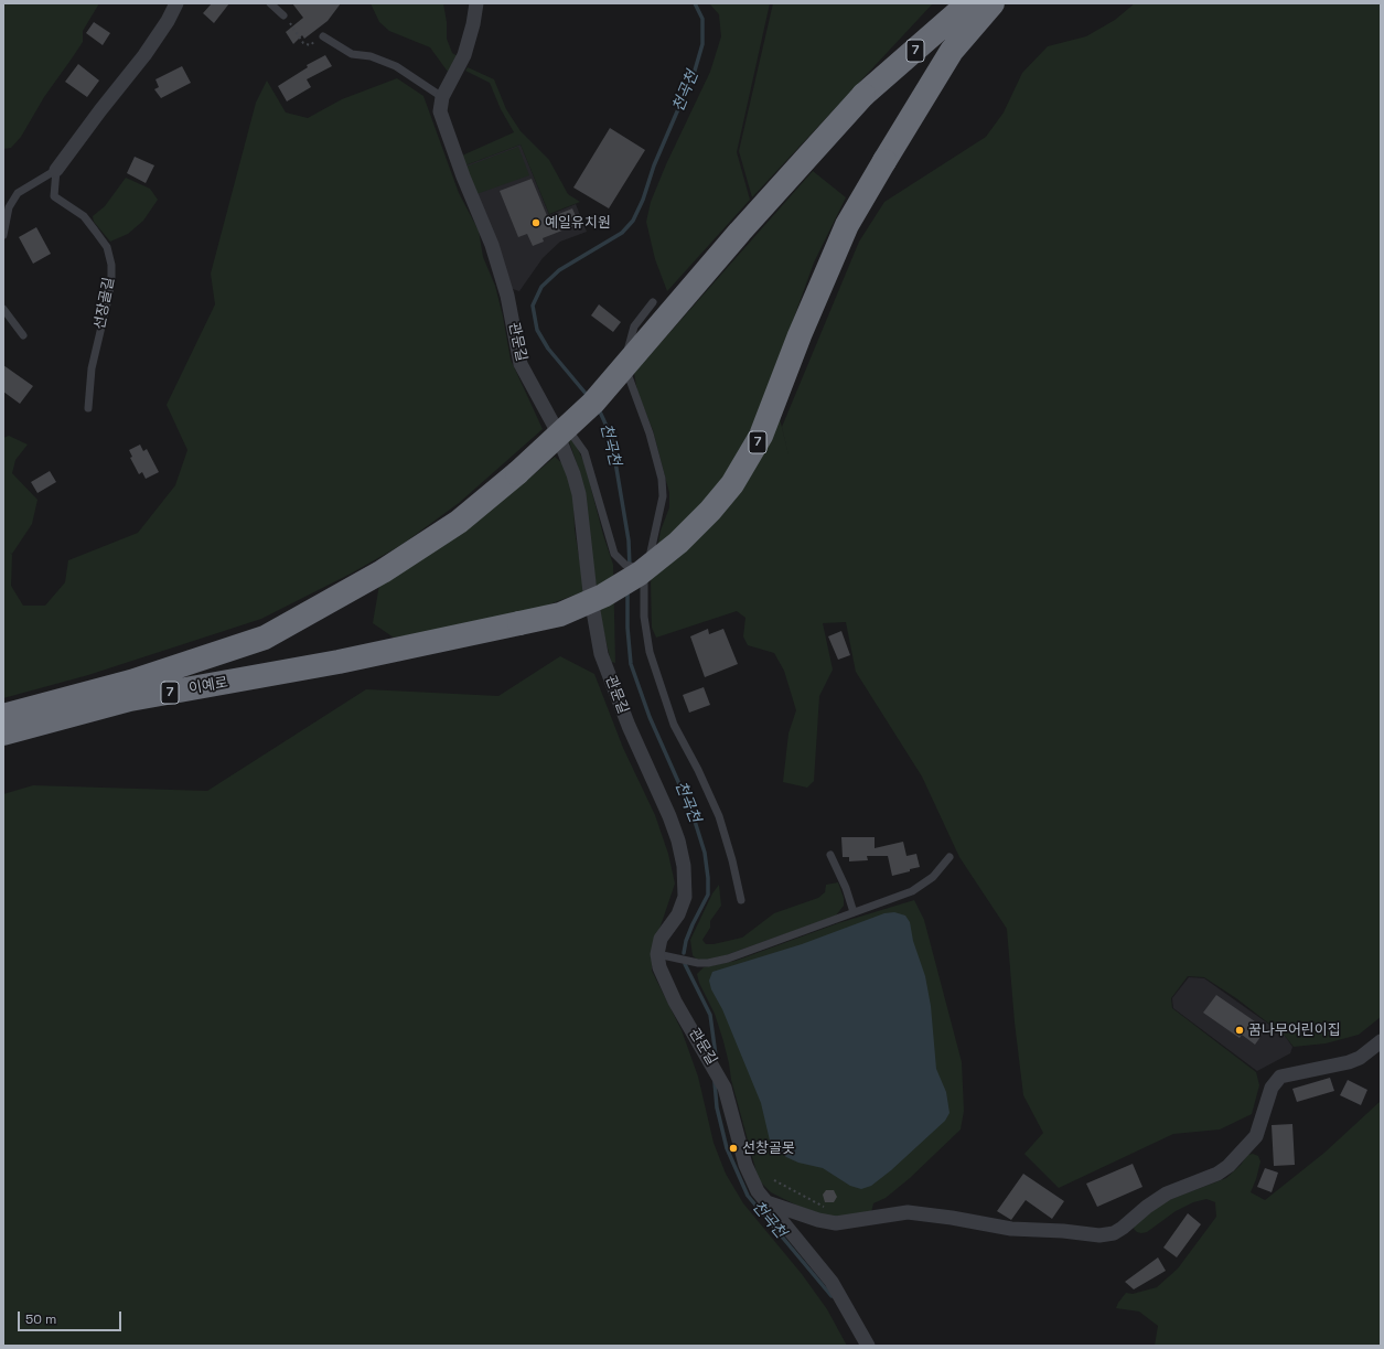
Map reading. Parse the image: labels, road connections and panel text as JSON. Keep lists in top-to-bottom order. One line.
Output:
{"streets":{"highway":["7","이예로"],"street":["관문길"],"lane":["선장골길"]},"water":["천곡천"],"places":["예일유치원","꿈나무어린이집","선창골못"],"scale_bar":"50 m"}
